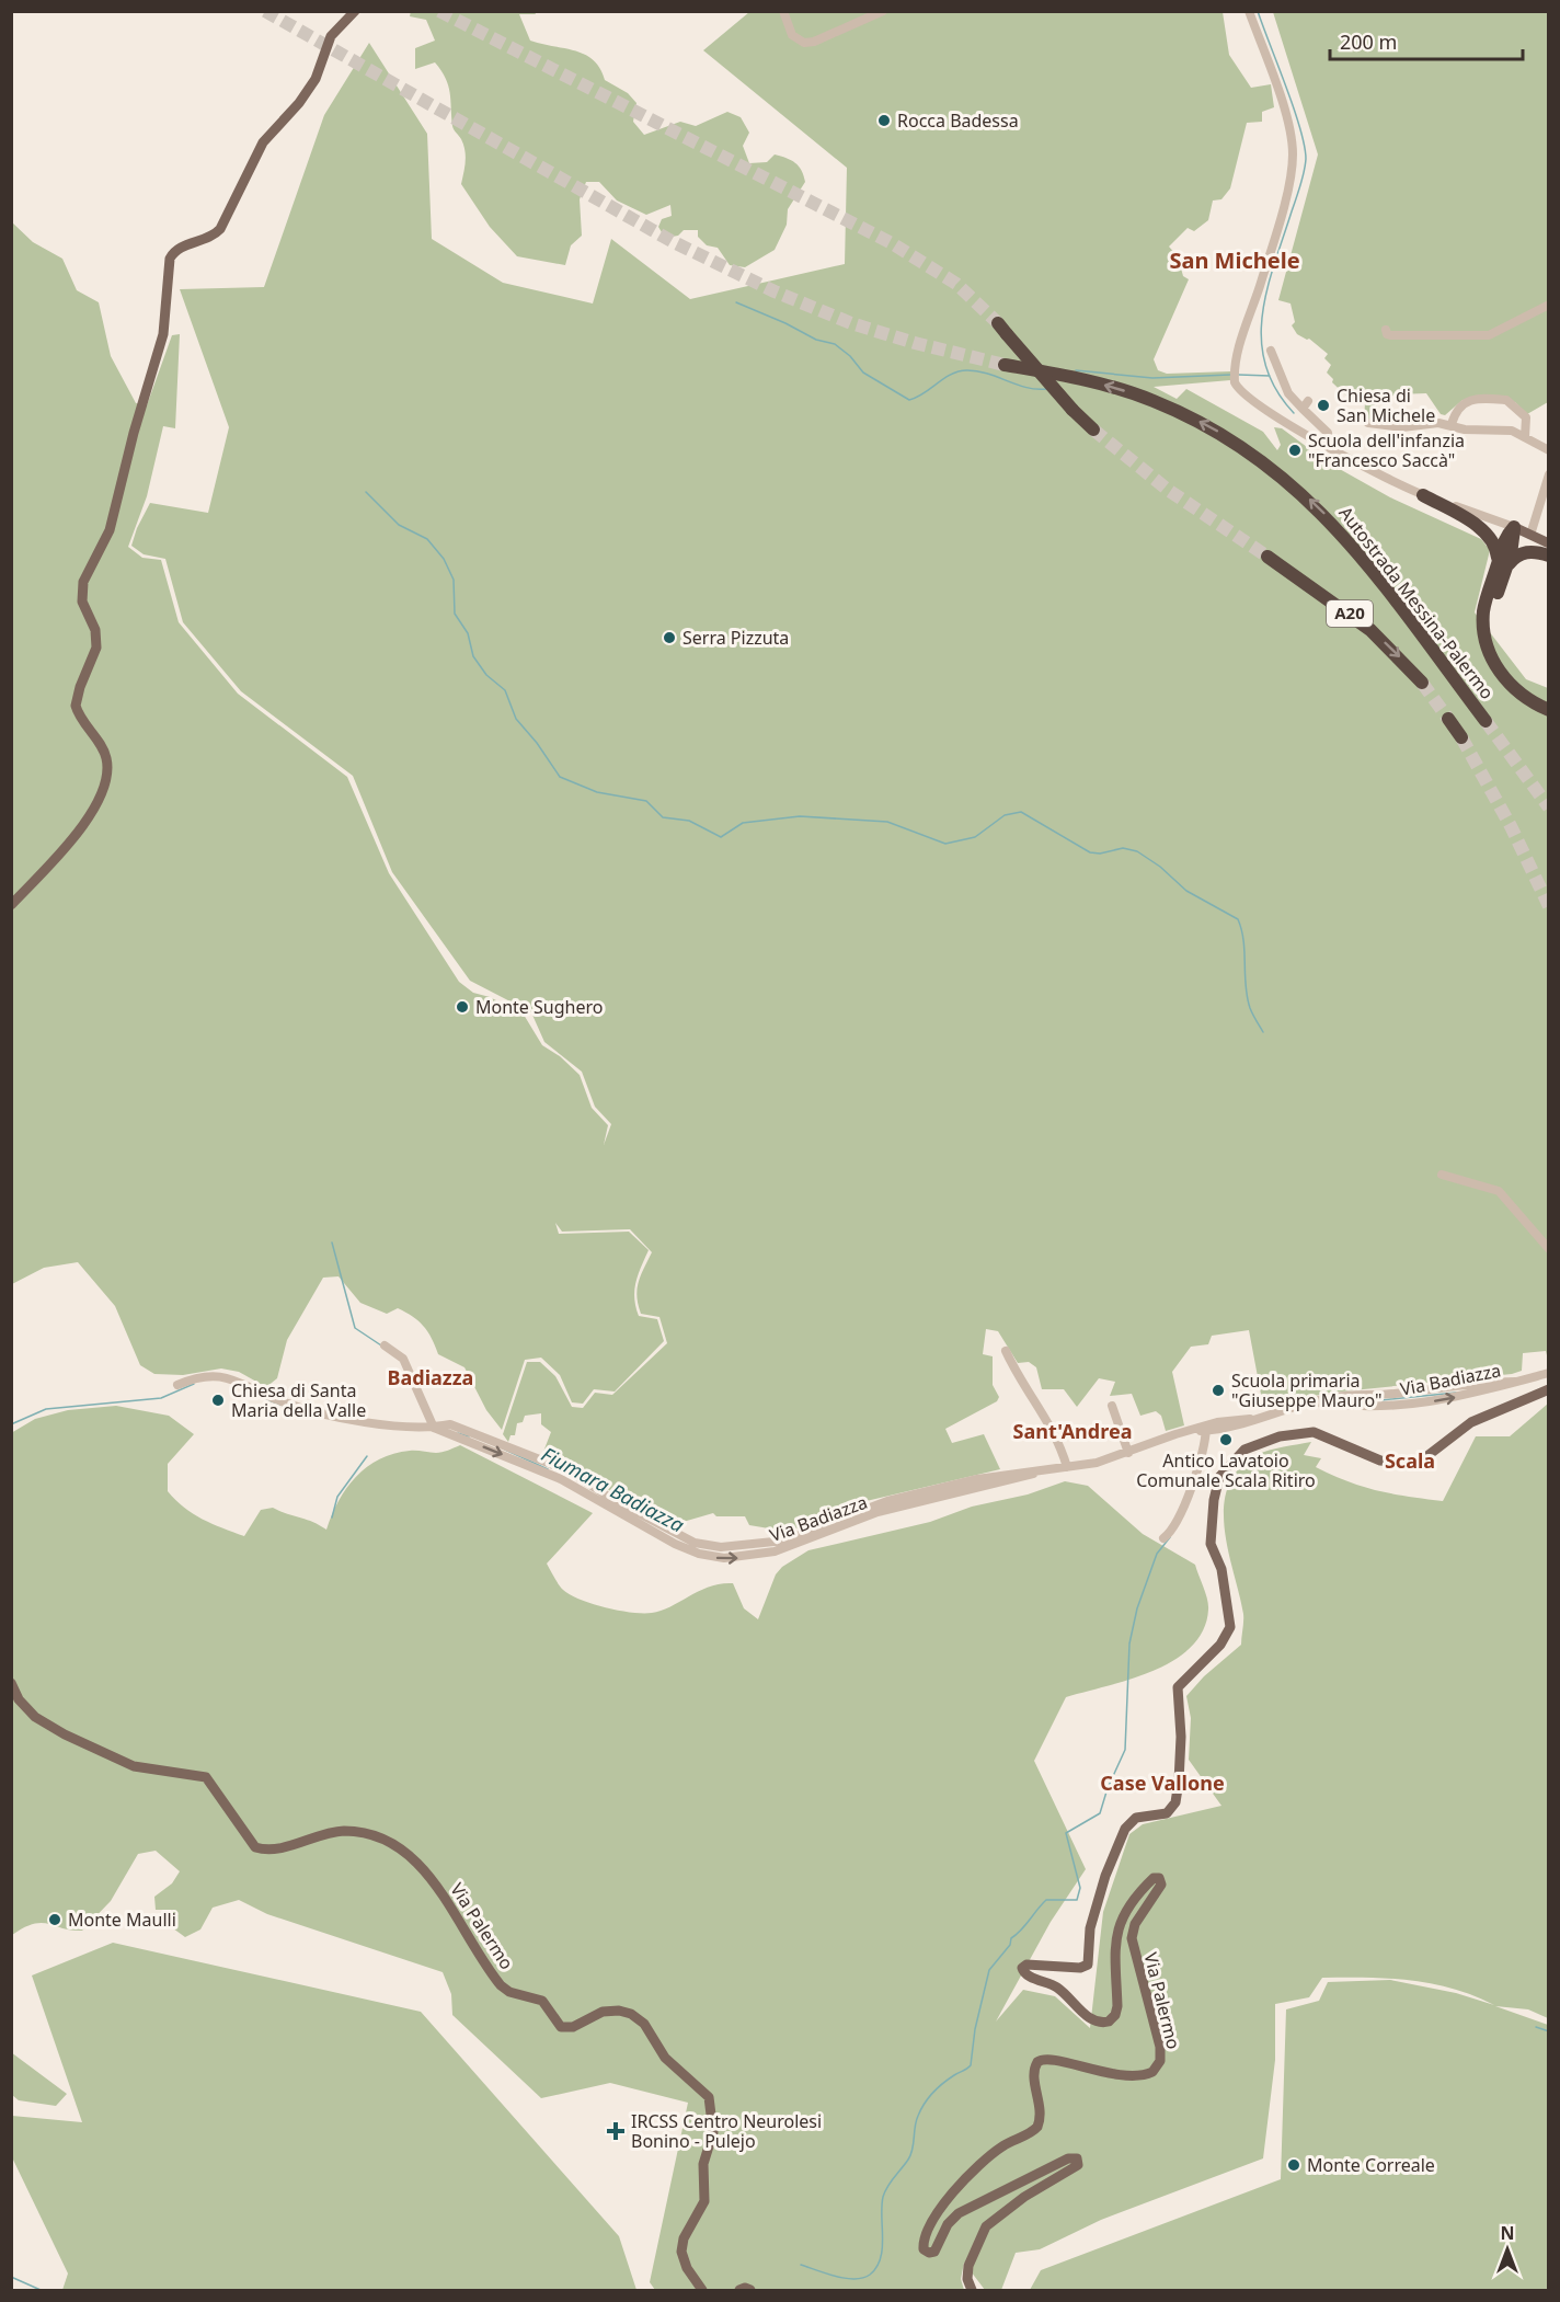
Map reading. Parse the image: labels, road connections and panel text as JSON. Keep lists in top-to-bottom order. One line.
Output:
{"streets":{"highway":["Autostrada Messina-Palermo","A20"],"main road":["Via Palermo"],"street":["Via Badiazza"]},"districts":["San Michele","Badiazza","Sant'Andrea","Scala","Case Vallone"],"water":["Fiumara Badiazza"],"places":{"other":["Rocca Badessa","Chiesa di San Michele","Scuola dell'infanzia \"Francesco Saccà\"","Serra Pizzuta","Monte Sughero","Scuola primaria \"Giuseppe Mauro\"","Chiesa di Santa Maria della Valle","Antico Lavatoio Comunale Scala Ritiro","Monte Maulli","Monte Correale"],"health":["IRCSS Centro Neurolesi Bonino - Pulejo"]},"scale_bar":"200 m","north":"top"}
